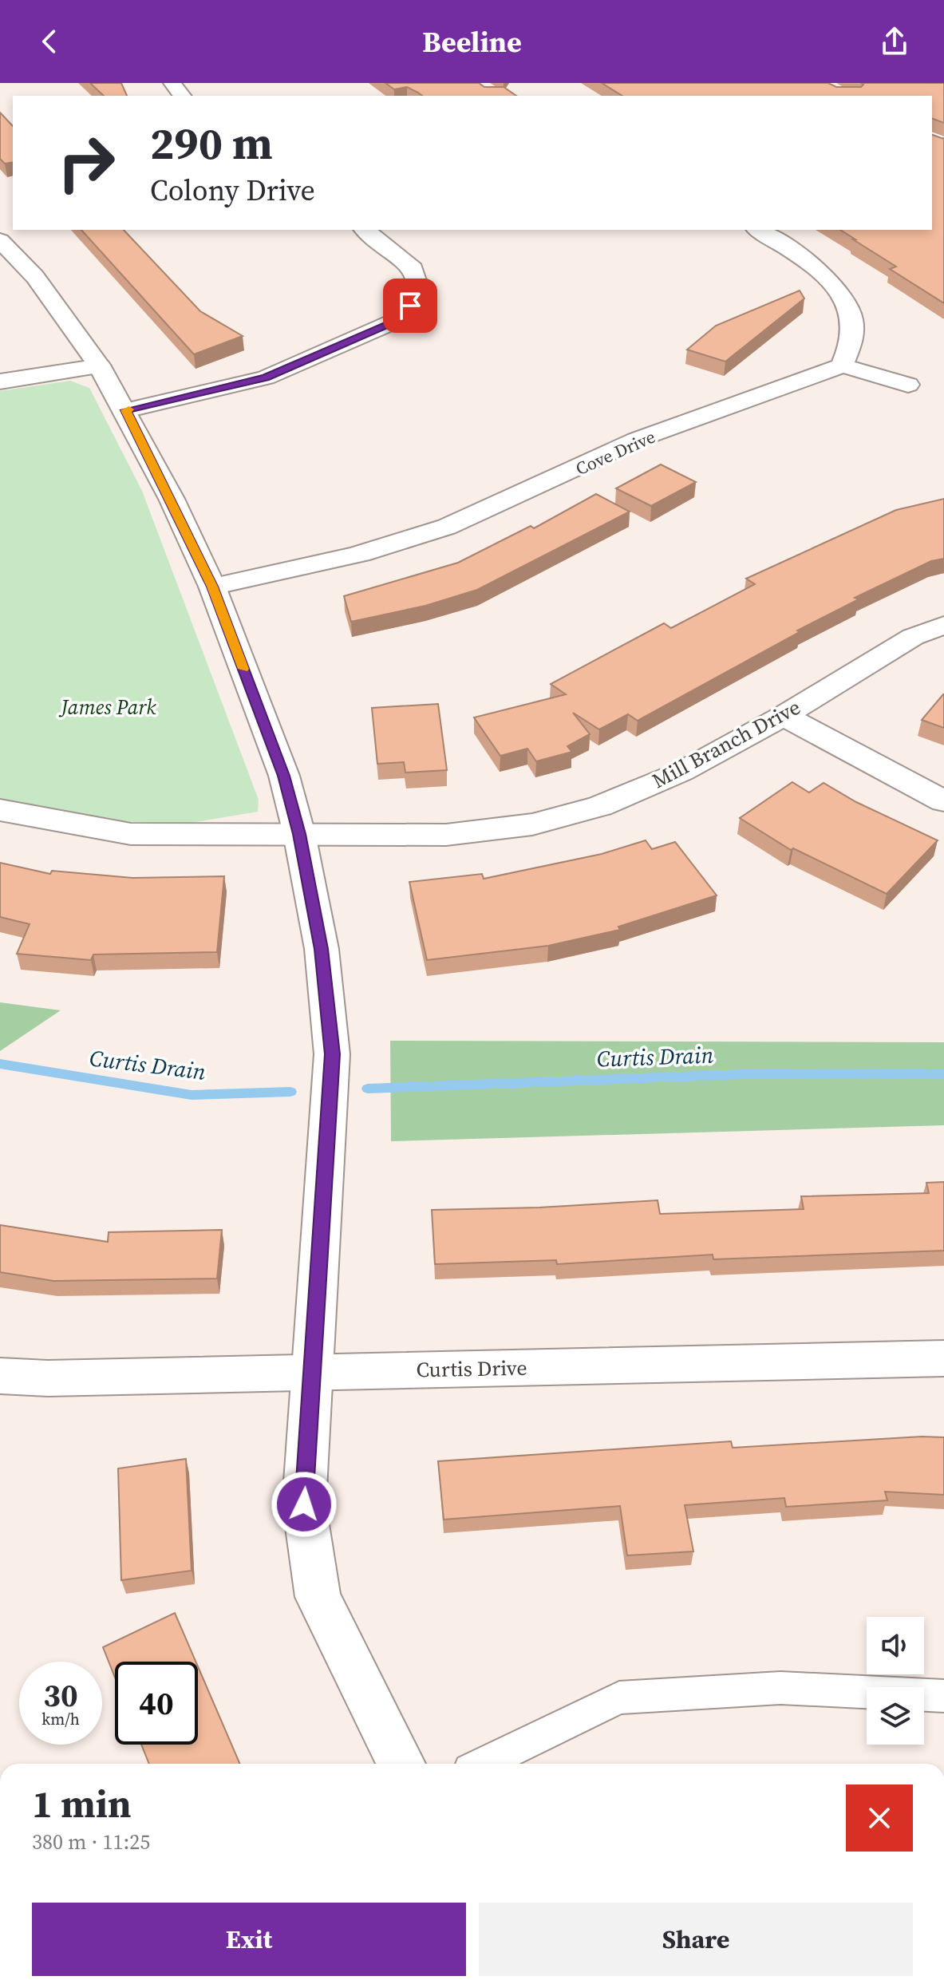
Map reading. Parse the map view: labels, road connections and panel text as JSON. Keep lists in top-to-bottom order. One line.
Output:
{"streets":{"street":["Cove Drive","Mill Branch Drive","Curtis Drive"]},"water":["Curtis Drain"],"parks":["James Park"],"page":{"header":"Beeline","turn":["290 m","Colony Drive"],"speed":"30 km/h","limit":"40","heading":["1 min","380 m · 11:25"],"buttons":["Exit","Share"]}}
